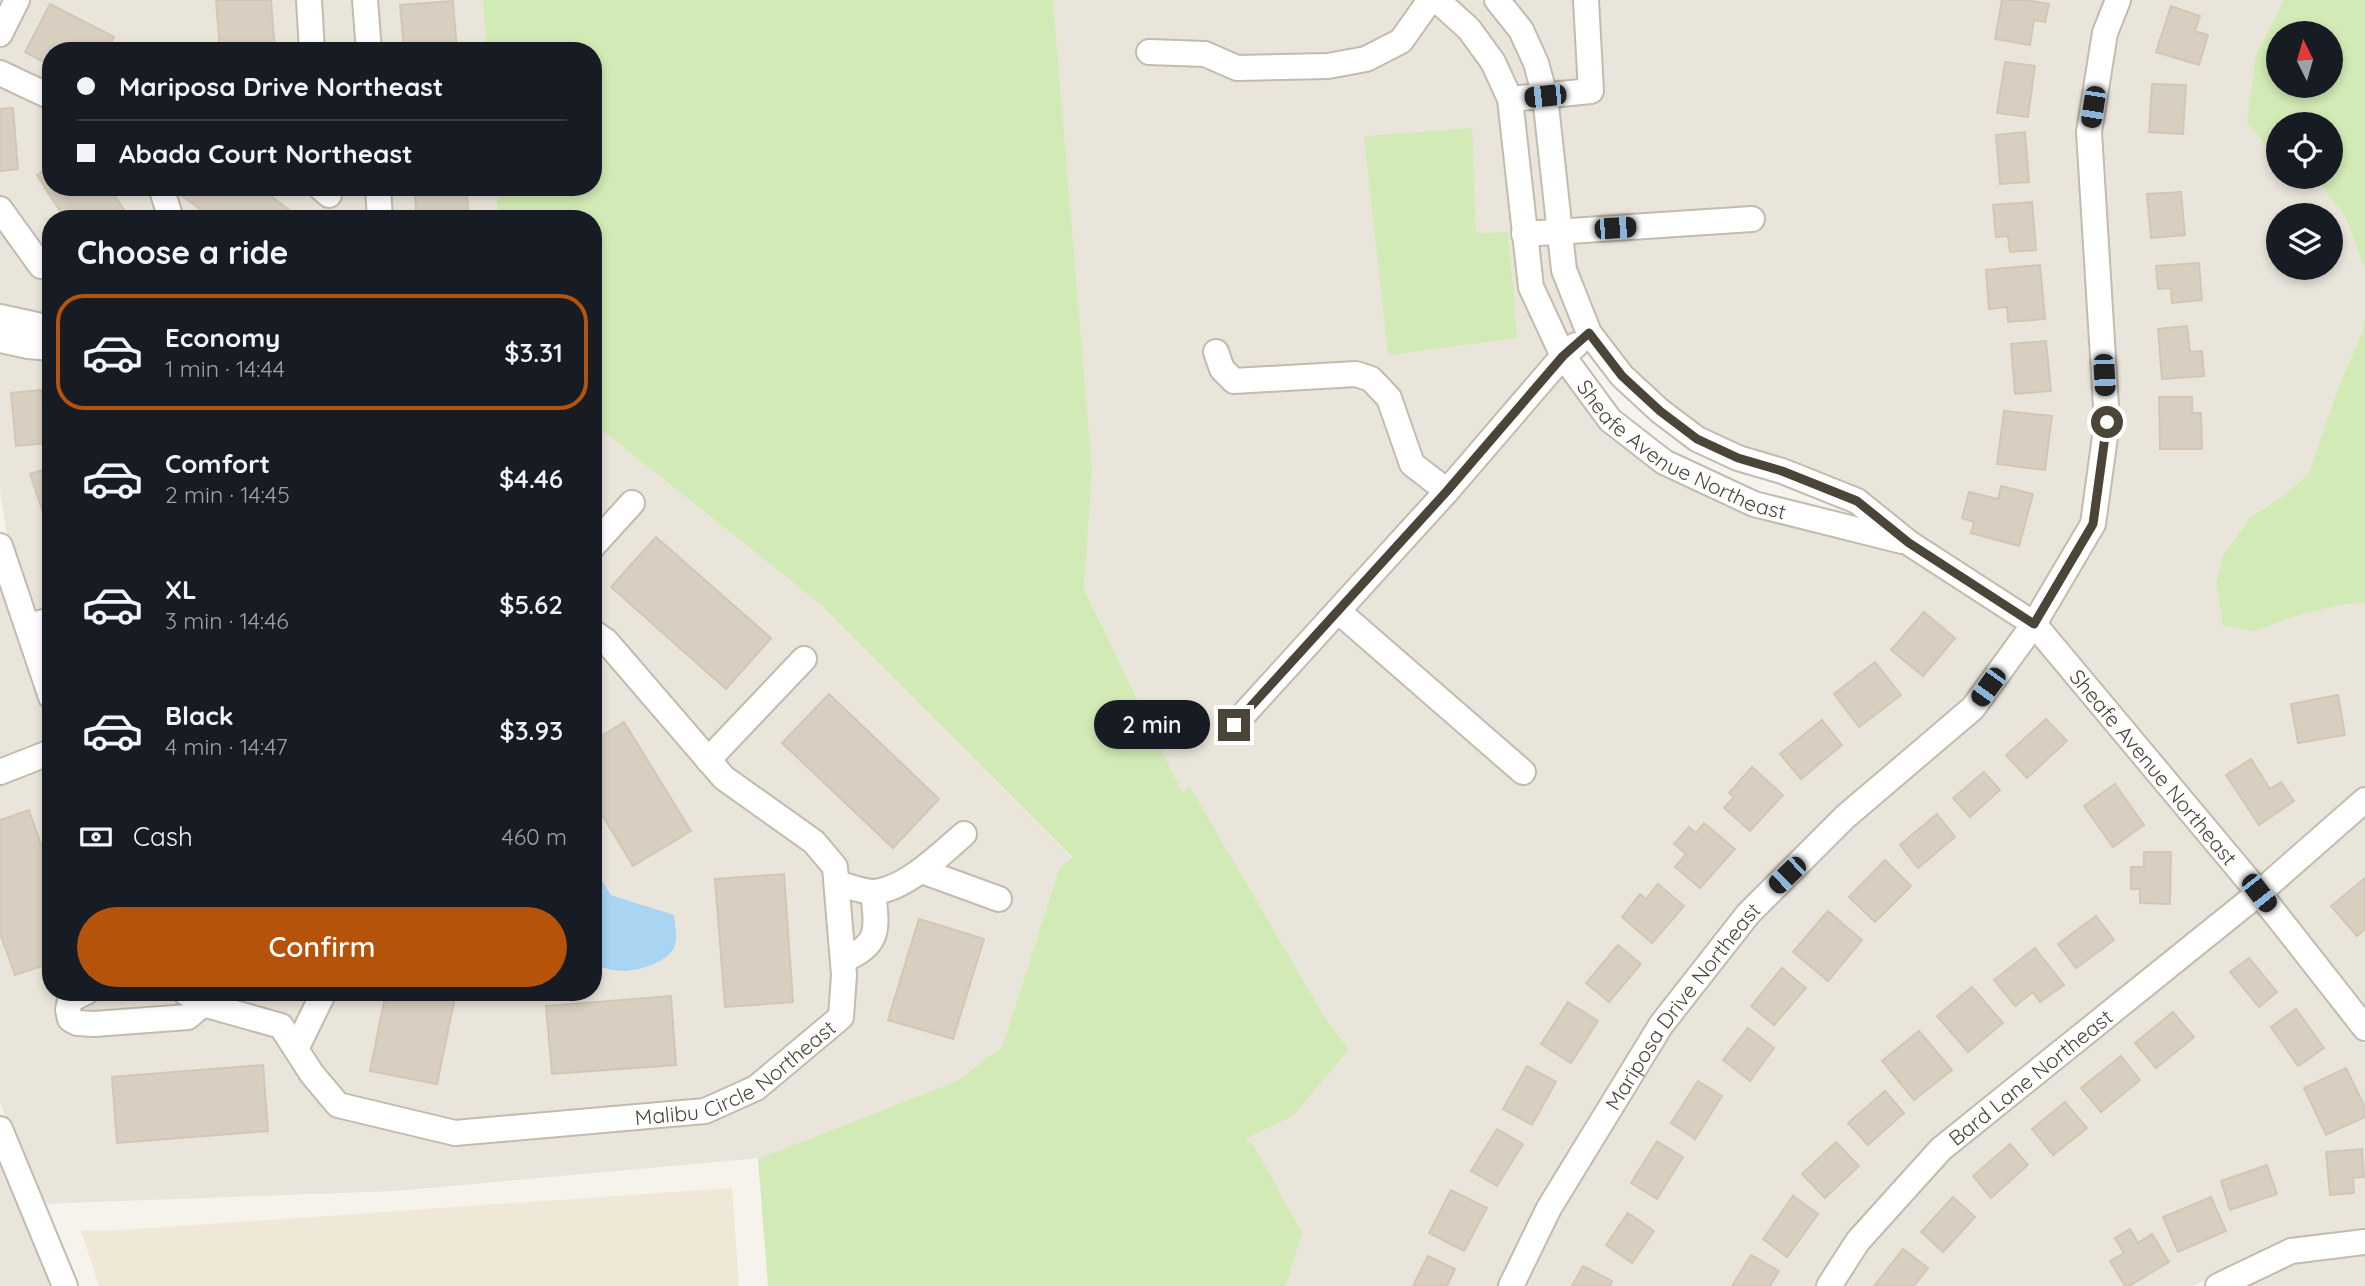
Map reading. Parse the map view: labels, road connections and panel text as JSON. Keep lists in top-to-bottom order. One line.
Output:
{"streets":{"street":["Sheafe Avenue Northeast","Mariposa Drive Northeast","Malibu Circle Northeast","Bard Lane Northeast"]},"crossings":[["Sheafe Avenue Northeast","Mariposa Drive Northeast"],["Sheafe Avenue Northeast","Bard Lane Northeast"]],"north":"top","page":{"banner":["Mariposa Drive Northeast","Abada Court Northeast"],"heading":"Choose a ride","list":[{"name":"Economy","note":"1 min · 14:44","value":"$3.31"},{"name":"Comfort","note":"2 min · 14:45","value":"$4.46"},{"name":"XL","note":"3 min · 14:46","value":"$5.62"},{"name":"Black","note":"4 min · 14:47","value":"$3.93"}],"bubble":"2 min","pay":["Cash","460 m"],"buttons":"Confirm"}}
